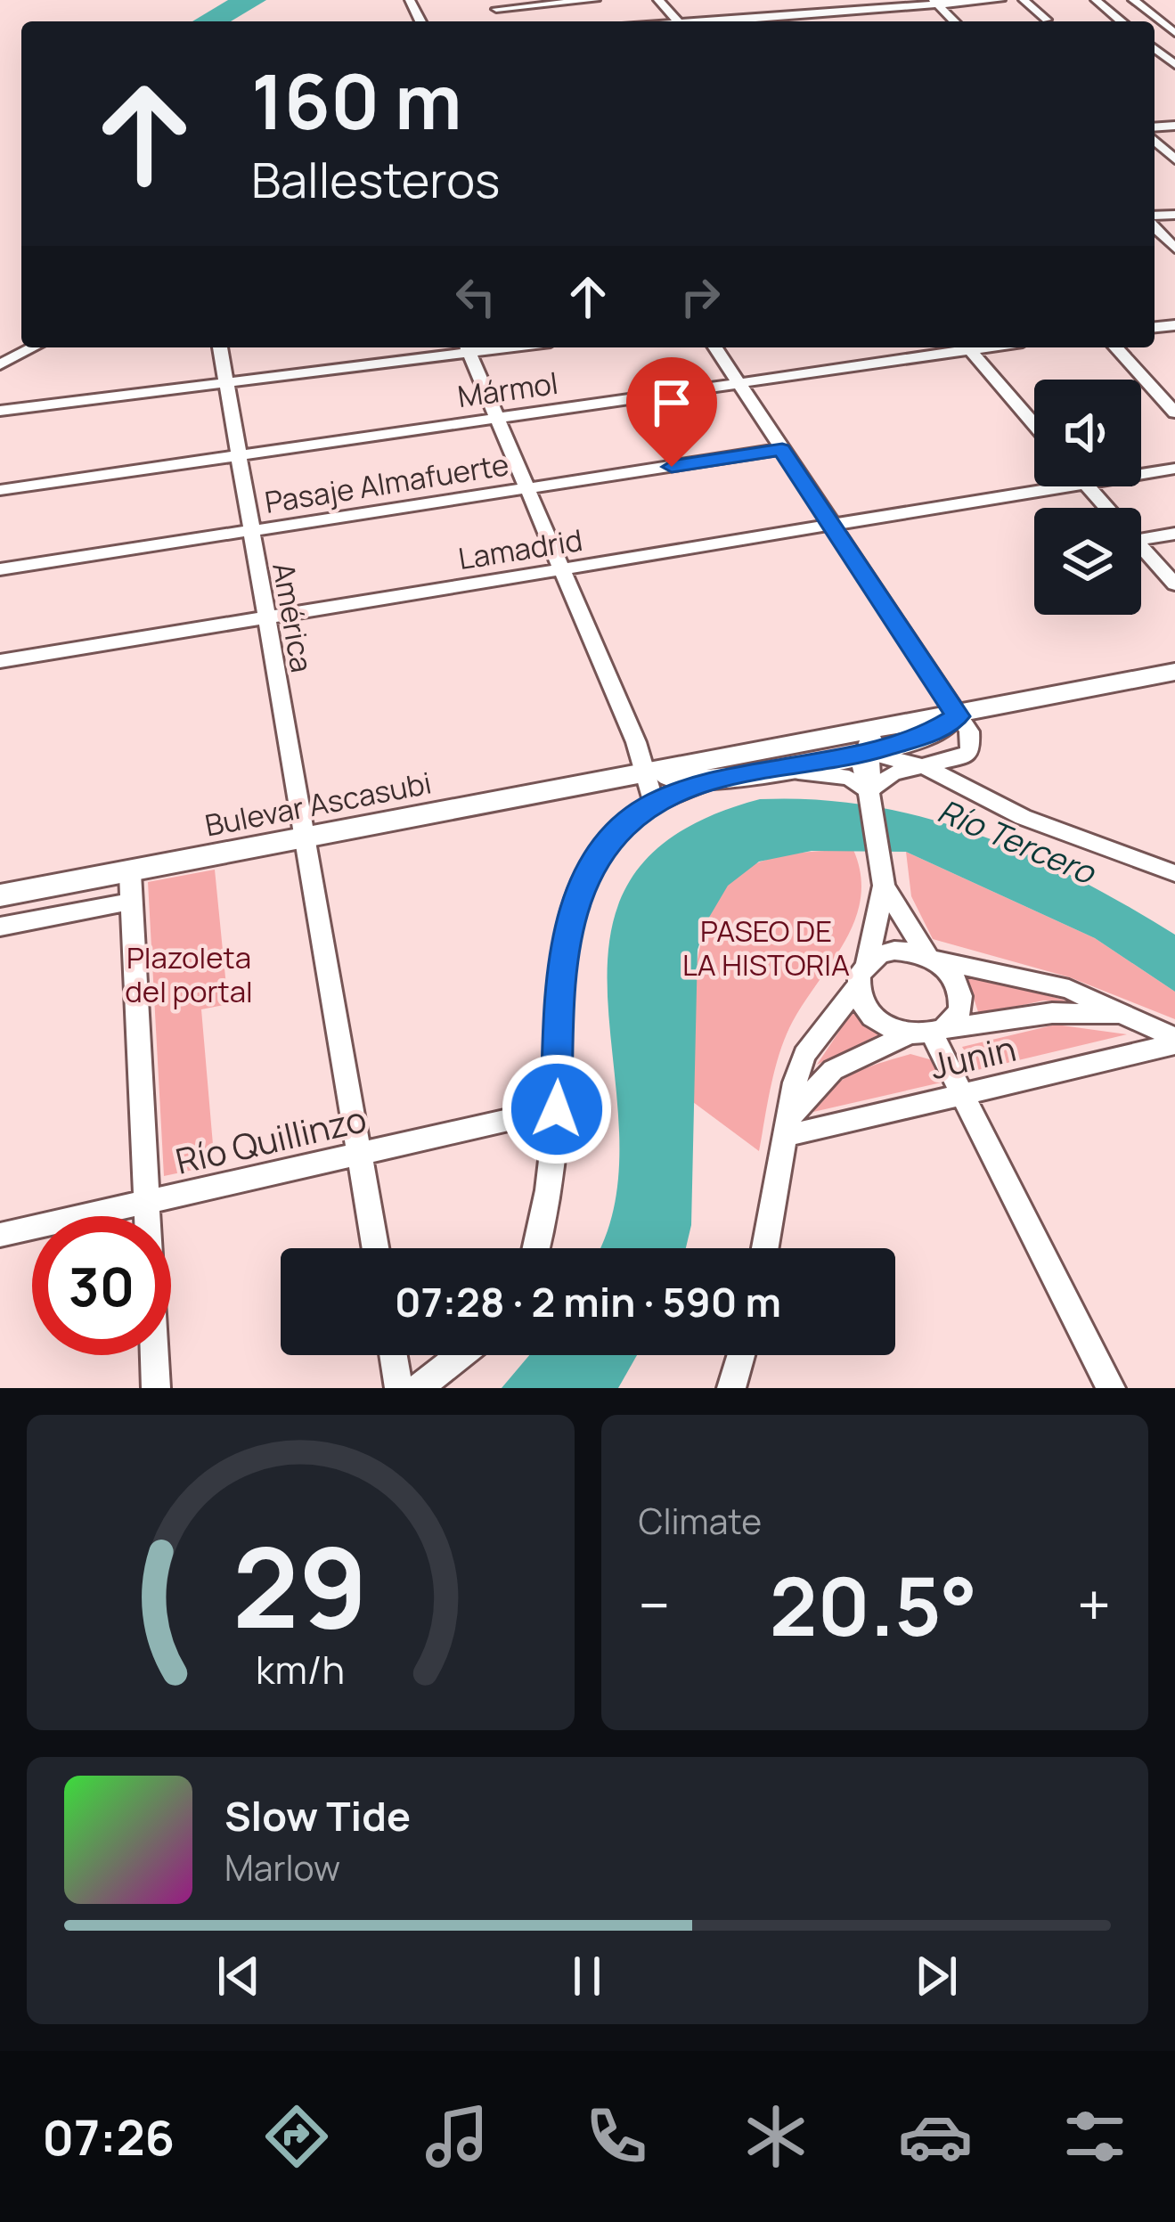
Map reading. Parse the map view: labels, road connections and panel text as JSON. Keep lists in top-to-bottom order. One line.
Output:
{"streets":{"main road":["Bulevar Ascasubi"],"street":["Mármol","Pasaje Almafuerte","Lamadrid","América","Junin","Río Quillinzo"]},"crossings":[["Mármol","América"],["Pasaje Almafuerte","América"],["Lamadrid","América"],["América","Bulevar Ascasubi"],["América","Río Quillinzo"]],"water":["Río Tercero"],"parks":["PASEO DE LA HISTORIA","Plazoleta del portal"],"page":{"turn":["160 m","Ballesteros"],"limit":"30","trip":"07:28 · 2 min · 590 m","tile":"Climate","heat":["−","20.5°","+"],"song":["Slow Tide","Marlow"],"tabs":"07:26","gauge":["29","km/h"]}}
